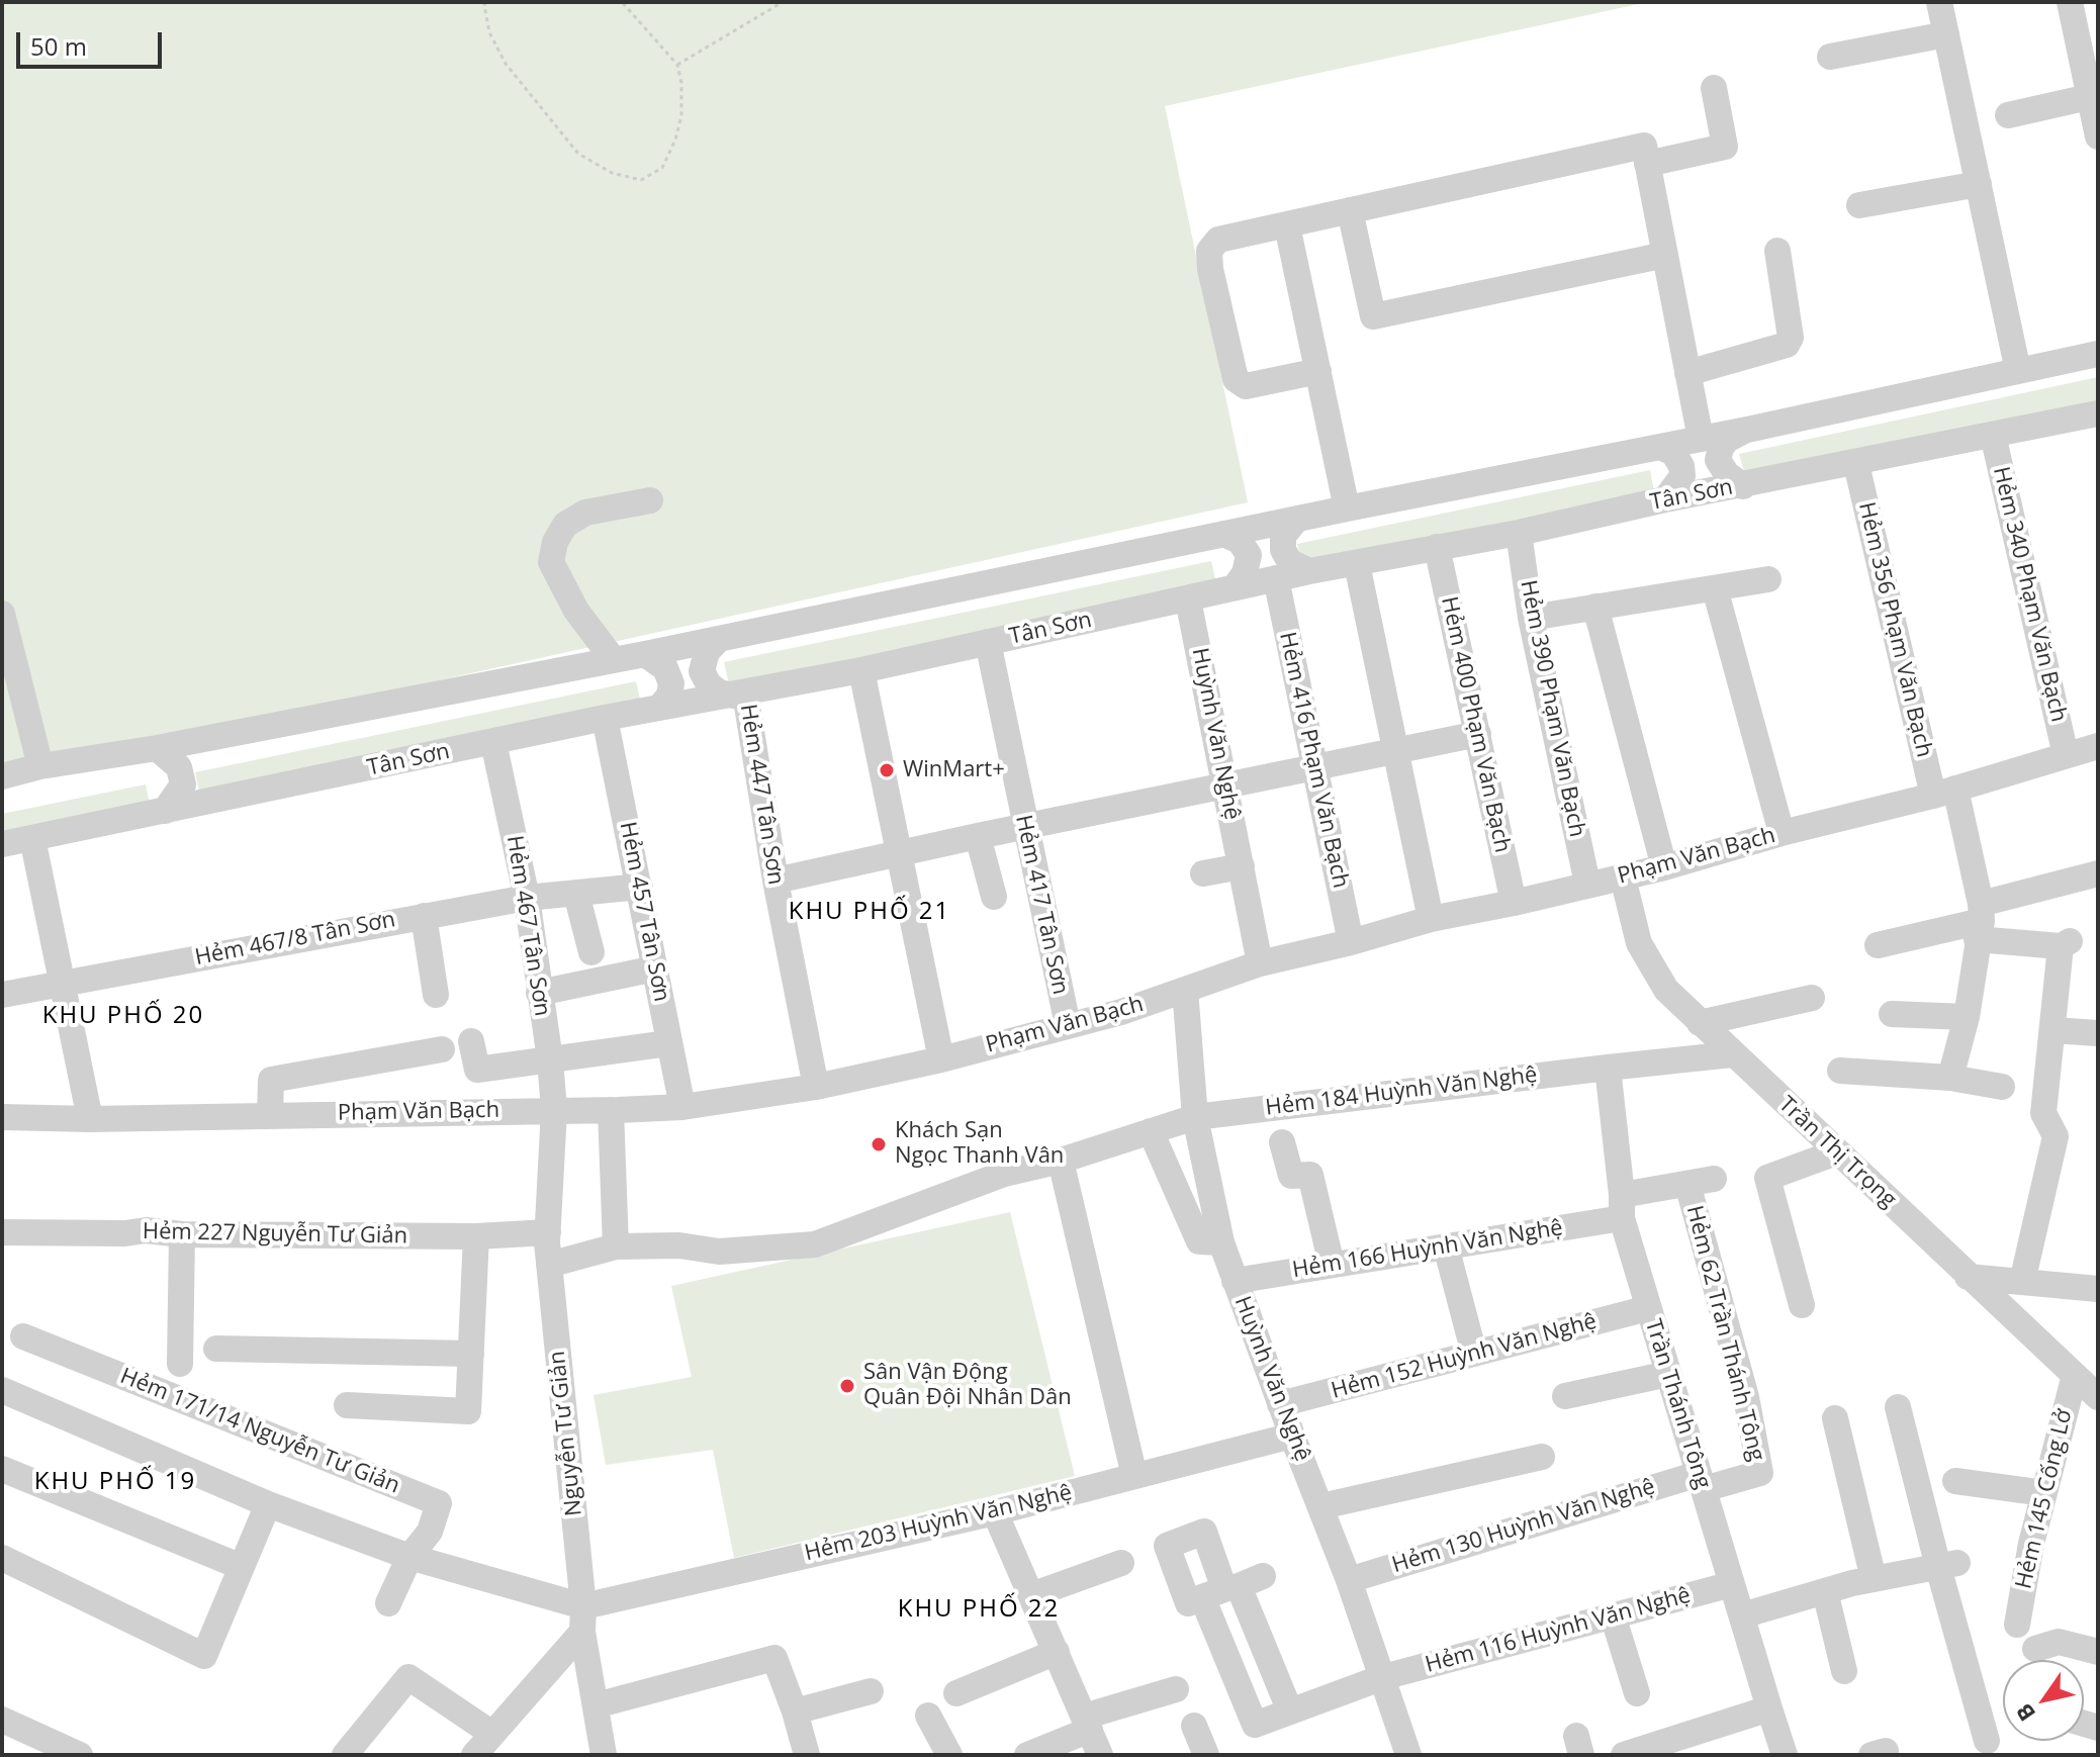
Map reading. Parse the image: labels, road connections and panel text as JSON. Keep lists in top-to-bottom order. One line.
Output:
{"streets":{"street":["Tân Sơn","Hẻm 340 Phạm Văn Bạch","Hẻm 356 Phạm Văn Bạch","Hẻm 390 Phạm Văn Bạch","Hẻm 400 Phạm Văn Bạch","Huỳnh Văn Nghệ","Hẻm 416 Phạm Văn Bạch","Hẻm 447 Tân Sơn","Phạm Văn Bạch","Hẻm 417 Tân Sơn","Hẻm 457 Tân Sơn","Hẻm 467 Tân Sơn","Hẻm 467/8 Tân Sơn","Hẻm 184 Huỳnh Văn Nghệ","Trần Thị Trọng","Hẻm 227 Nguyễn Tư Giản","Hẻm 166 Huỳnh Văn Nghệ","Hẻm 62 Trần Thánh Tông","Hẻm 152 Huỳnh Văn Nghệ","Trần Thánh Tông","Hẻm 171/14 Nguyễn Tư Giản","Nguyễn Tư Giản","Hẻm 145 Cống Lở","Hẻm 203 Huỳnh Văn Nghệ","Hẻm 130 Huỳnh Văn Nghệ","Hẻm 116 Huỳnh Văn Nghệ"]},"crossings":[["Tân Sơn","Hẻm 340 Phạm Văn Bạch"],["Tân Sơn","Hẻm 356 Phạm Văn Bạch"],["Tân Sơn","Hẻm 390 Phạm Văn Bạch"],["Tân Sơn","Hẻm 400 Phạm Văn Bạch"],["Tân Sơn","Huỳnh Văn Nghệ"],["Tân Sơn","Hẻm 416 Phạm Văn Bạch"],["Tân Sơn","Hẻm 447 Tân Sơn"],["Tân Sơn","Hẻm 417 Tân Sơn"],["Tân Sơn","Hẻm 457 Tân Sơn"],["Tân Sơn","Hẻm 467 Tân Sơn"],["Hẻm 340 Phạm Văn Bạch","Phạm Văn Bạch"],["Hẻm 356 Phạm Văn Bạch","Phạm Văn Bạch"],["Hẻm 390 Phạm Văn Bạch","Phạm Văn Bạch"],["Hẻm 400 Phạm Văn Bạch","Phạm Văn Bạch"],["Huỳnh Văn Nghệ","Phạm Văn Bạch"],["Huỳnh Văn Nghệ","Hẻm 184 Huỳnh Văn Nghệ"],["Huỳnh Văn Nghệ","Hẻm 166 Huỳnh Văn Nghệ"],["Huỳnh Văn Nghệ","Hẻm 152 Huỳnh Văn Nghệ"],["Huỳnh Văn Nghệ","Hẻm 203 Huỳnh Văn Nghệ"],["Huỳnh Văn Nghệ","Hẻm 130 Huỳnh Văn Nghệ"],["Huỳnh Văn Nghệ","Hẻm 116 Huỳnh Văn Nghệ"],["Hẻm 416 Phạm Văn Bạch","Phạm Văn Bạch"],["Hẻm 447 Tân Sơn","Phạm Văn Bạch"],["Phạm Văn Bạch","Hẻm 417 Tân Sơn"],["Phạm Văn Bạch","Hẻm 457 Tân Sơn"],["Phạm Văn Bạch","Hẻm 467 Tân Sơn"],["Phạm Văn Bạch","Trần Thị Trọng"],["Phạm Văn Bạch","Nguyễn Tư Giản"],["Hẻm 457 Tân Sơn","Hẻm 467/8 Tân Sơn"],["Hẻm 467 Tân Sơn","Hẻm 467/8 Tân Sơn"],["Hẻm 467 Tân Sơn","Nguyễn Tư Giản"],["Hẻm 184 Huỳnh Văn Nghệ","Trần Thánh Tông"],["Hẻm 184 Huỳnh Văn Nghệ","Nguyễn Tư Giản"],["Trần Thị Trọng","Hẻm 145 Cống Lở"],["Hẻm 227 Nguyễn Tư Giản","Nguyễn Tư Giản"],["Hẻm 166 Huỳnh Văn Nghệ","Hẻm 62 Trần Thánh Tông"],["Hẻm 166 Huỳnh Văn Nghệ","Trần Thánh Tông"],["Hẻm 62 Trần Thánh Tông","Trần Thánh Tông"],["Hẻm 62 Trần Thánh Tông","Hẻm 130 Huỳnh Văn Nghệ"],["Hẻm 152 Huỳnh Văn Nghệ","Trần Thánh Tông"],["Trần Thánh Tông","Hẻm 130 Huỳnh Văn Nghệ"],["Trần Thánh Tông","Hẻm 116 Huỳnh Văn Nghệ"],["Nguyễn Tư Giản","Hẻm 203 Huỳnh Văn Nghệ"]],"districts":["KHU PHỐ 21","KHU PHỐ 20","KHU PHỐ 19","KHU PHỐ 22"],"places":["WinMart+","Khách Sạn Ngọc Thanh Vân","Sân Vận Động Quân Đội Nhân Dân"],"scale_bar":"50 m","north":"bottom left"}
